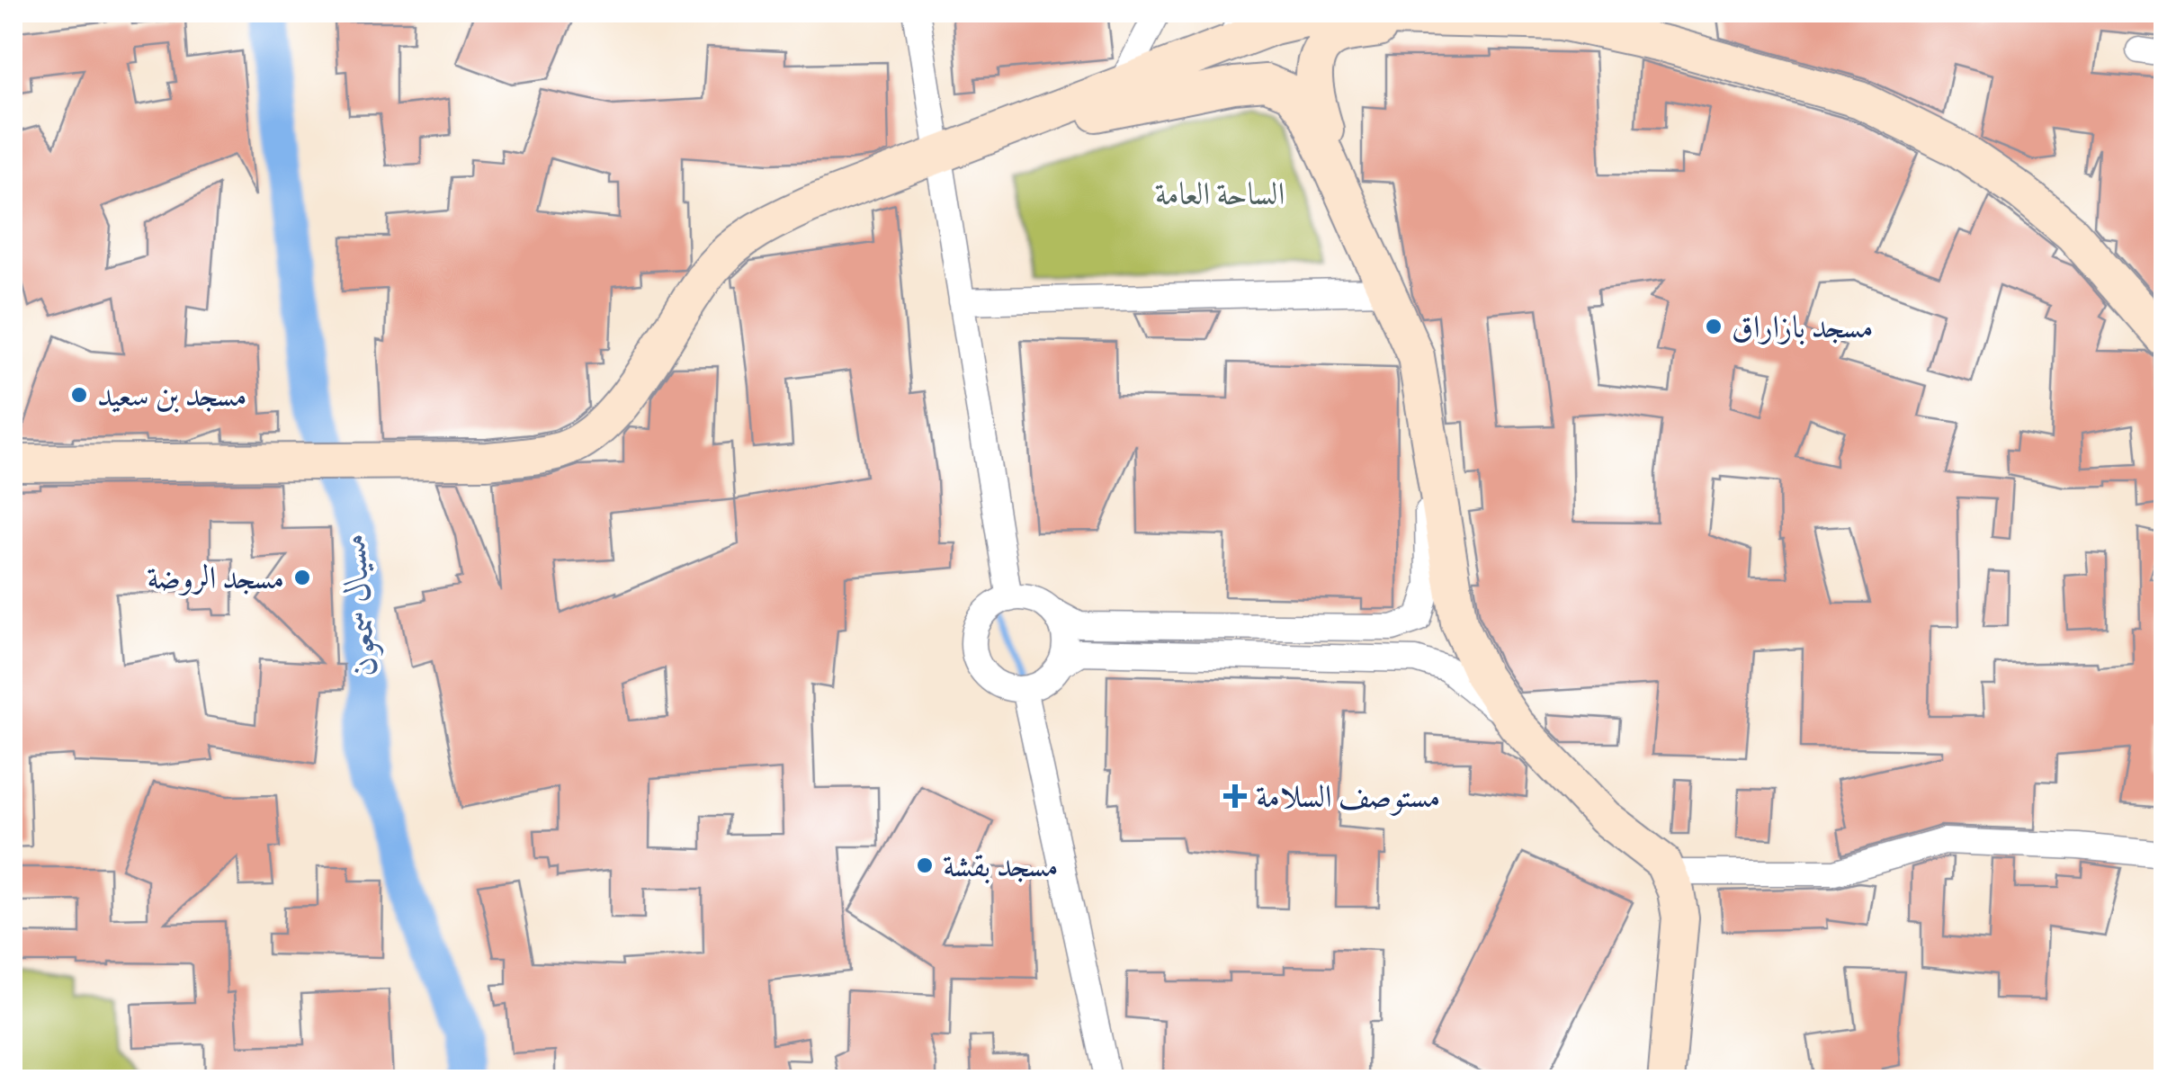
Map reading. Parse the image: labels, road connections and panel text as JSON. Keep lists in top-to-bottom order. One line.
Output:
{"water":["مسيال سمعون"],"parks":["الساحة العامة"],"places":{"other":["مسجد بازاراق","مسجد بن سعيد","مسجد الروضة","مسجد بقشة"],"health":["مستوصف السلامة"]}}
